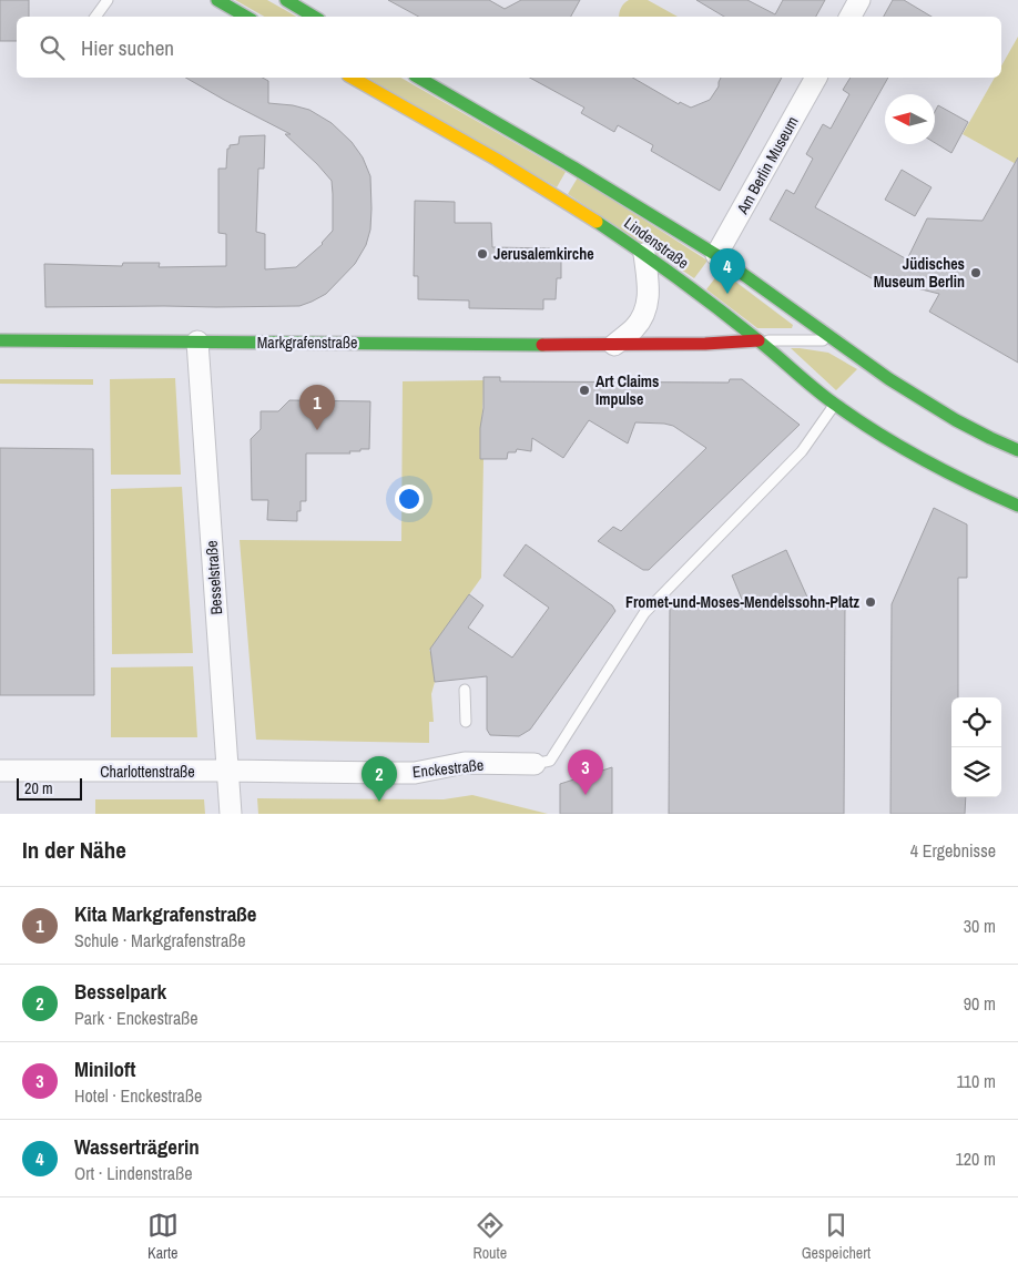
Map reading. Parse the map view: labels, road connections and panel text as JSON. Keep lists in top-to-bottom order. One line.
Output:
{"streets":{"main road":["Lindenstraße","Markgrafenstraße"],"street":["Am Berlin Museum","Besselstraße","Enckestraße","Charlottenstraße"]},"crossings":[["Am Berlin Museum","Lindenstraße"],["Lindenstraße","Markgrafenstraße"],["Markgrafenstraße","Besselstraße"],["Besselstraße","Enckestraße"],["Besselstraße","Charlottenstraße"],["Enckestraße","Charlottenstraße"]],"places":["Jerusalemkirche","Jüdisches Museum Berlin","Art Claims Impulse","Fromet-und-Moses-Mendelssohn-Platz"],"scale_bar":"20 m","north":"left","page":{"search":"Hier suchen","pins":["4","1","3","2"],"scale":"20 m","heading":["In der Nähe","4 Ergebnisse"],"list":[{"mark":"1","name":"Kita Markgrafenstraße","note":"Schule · Markgrafenstraße","value":"30 m"},{"mark":"2","name":"Besselpark","note":"Park · Enckestraße","value":"90 m"},{"mark":"3","name":"Miniloft","note":"Hotel · Enckestraße","value":"110 m"},{"mark":"4","name":"Wasserträgerin","note":"Ort · Lindenstraße","value":"120 m"}],"nav":["Karte","Route","Gespeichert"]}}
